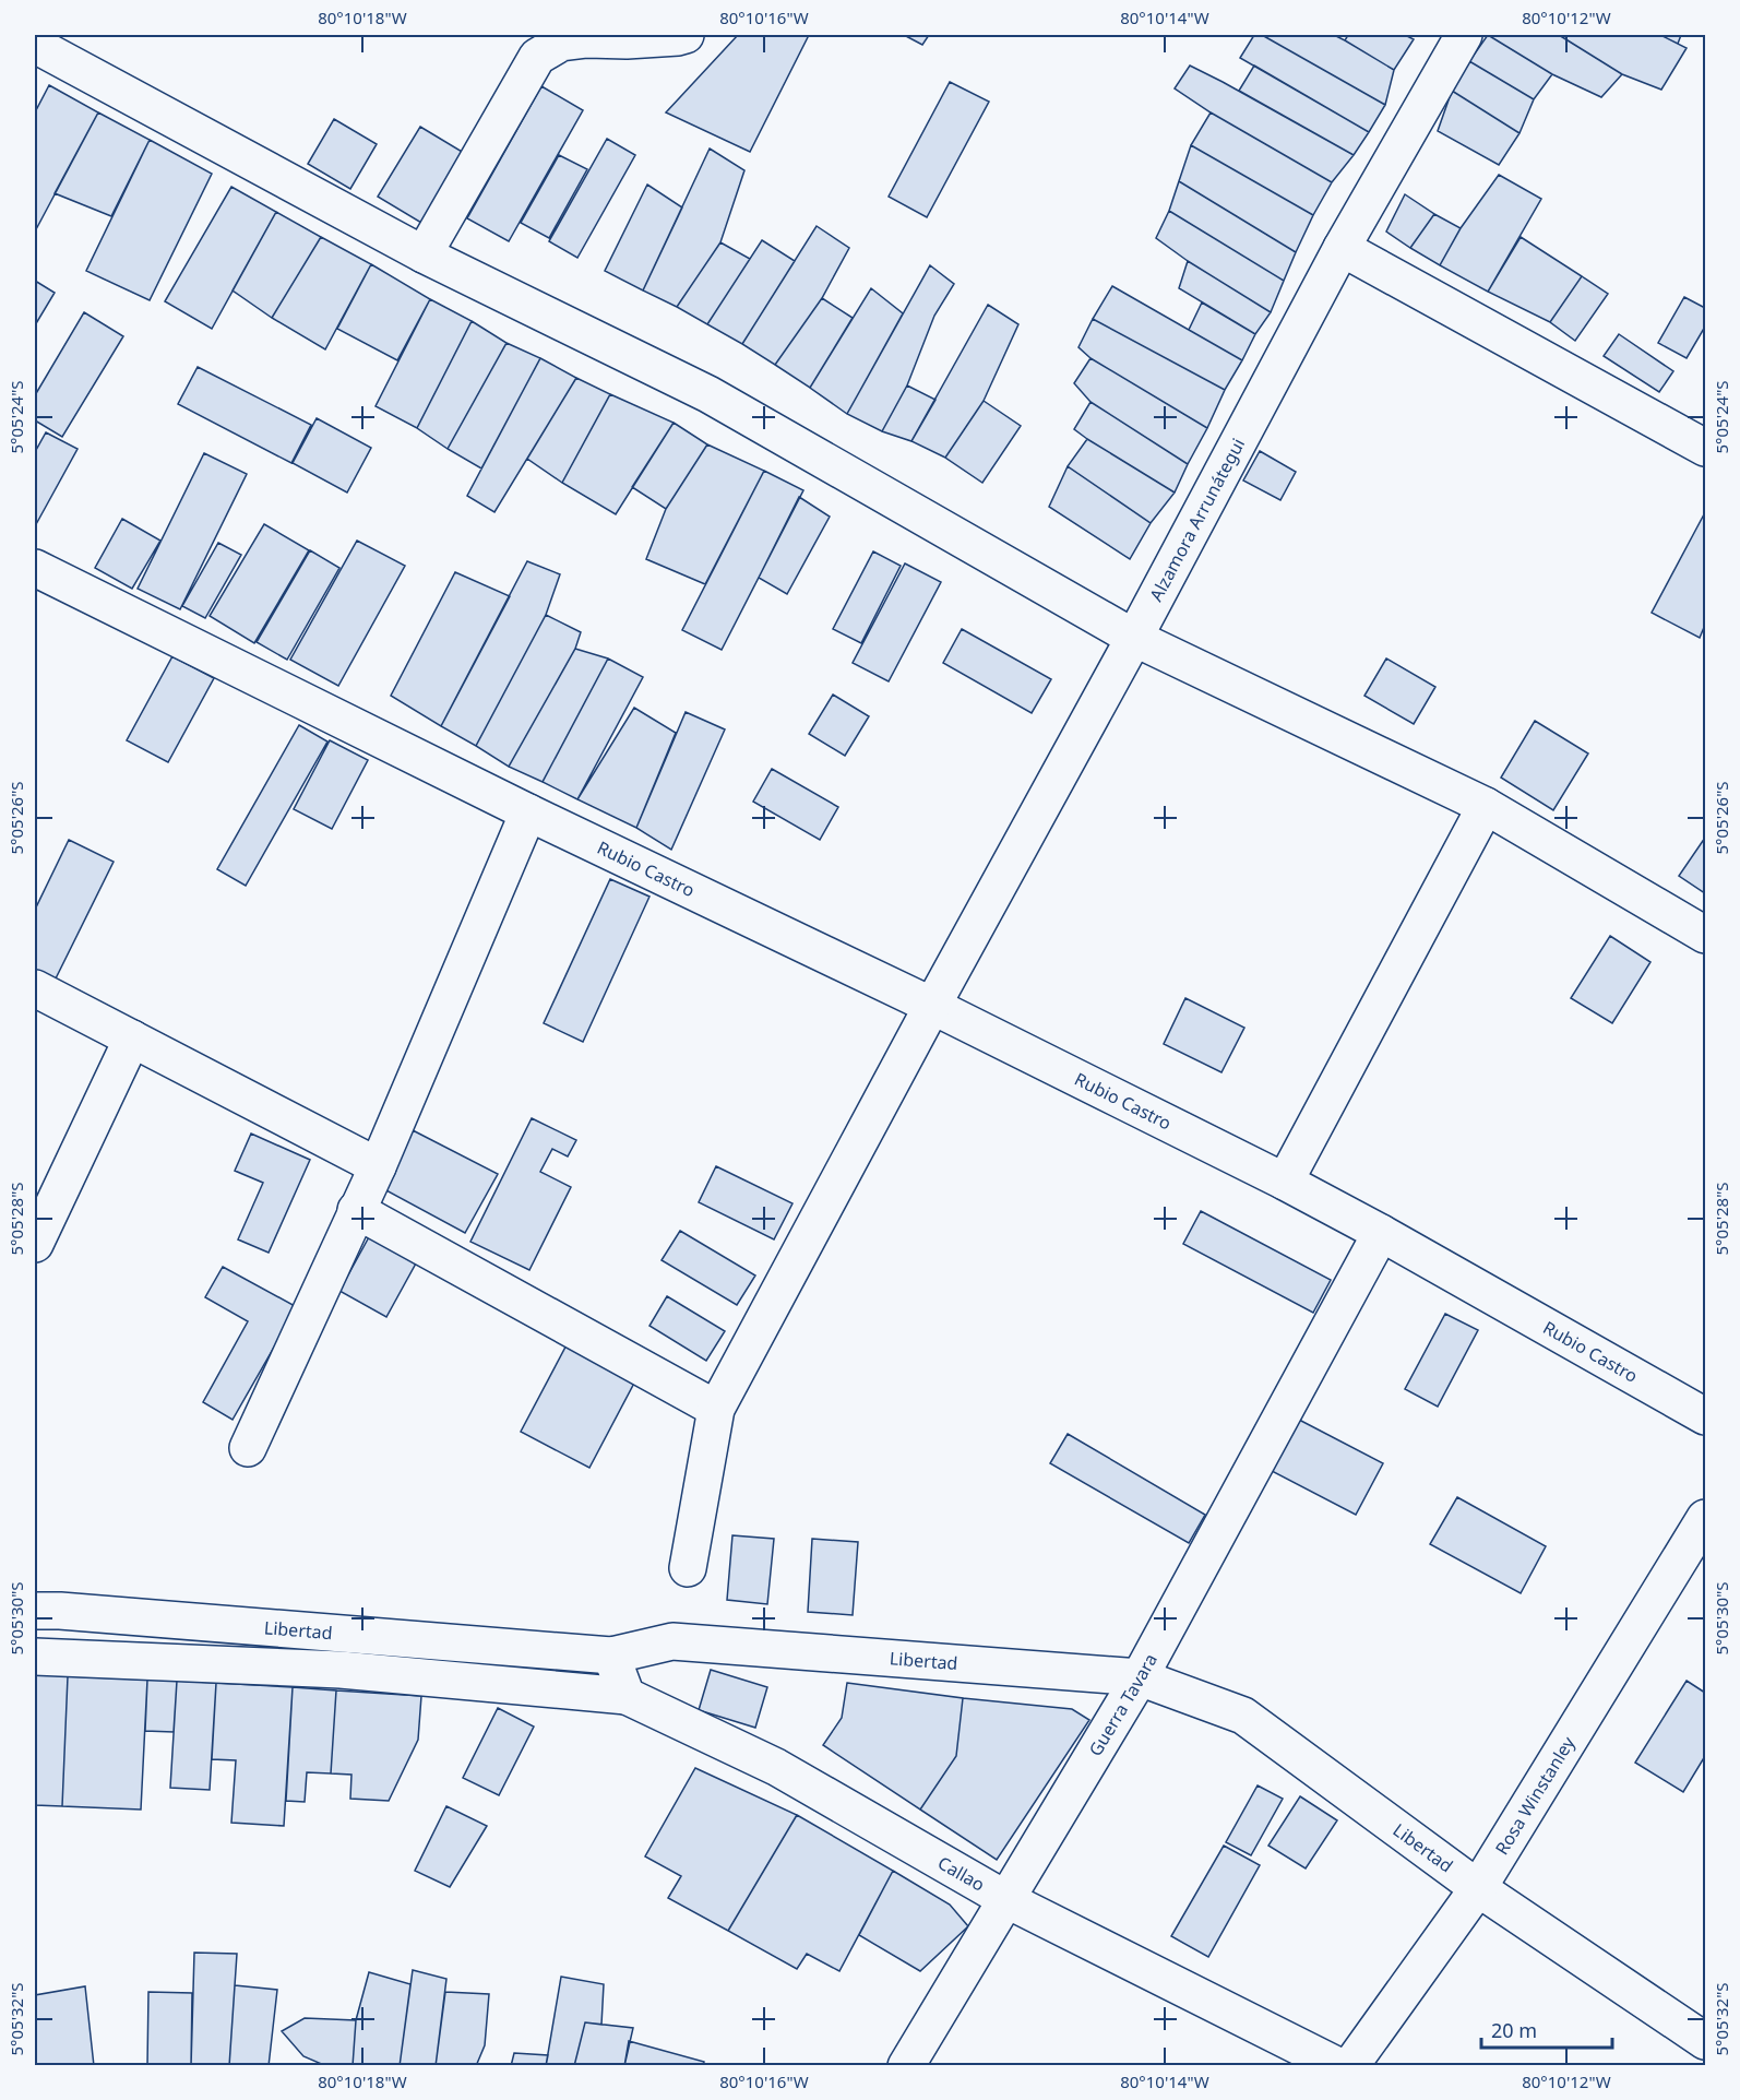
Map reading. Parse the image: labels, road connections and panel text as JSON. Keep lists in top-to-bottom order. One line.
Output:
{"streets":{"street":["Alzamora Arrunátegui","Rubio Castro","Libertad","Guerra Tavara","Rosa Winstanley","Callao"]},"crossings":[["Alzamora Arrunátegui","Rubio Castro"],["Rubio Castro","Guerra Tavara"],["Libertad","Guerra Tavara"],["Libertad","Rosa Winstanley"],["Guerra Tavara","Callao"]],"scale_bar":"20 m","coordinates":["80°10'18\"W","80°10'16\"W","80°10'14\"W","80°10'12\"W","5°05'24\"S","5°05'26\"S","5°05'28\"S","5°05'30\"S","5°05'32\"S"]}
